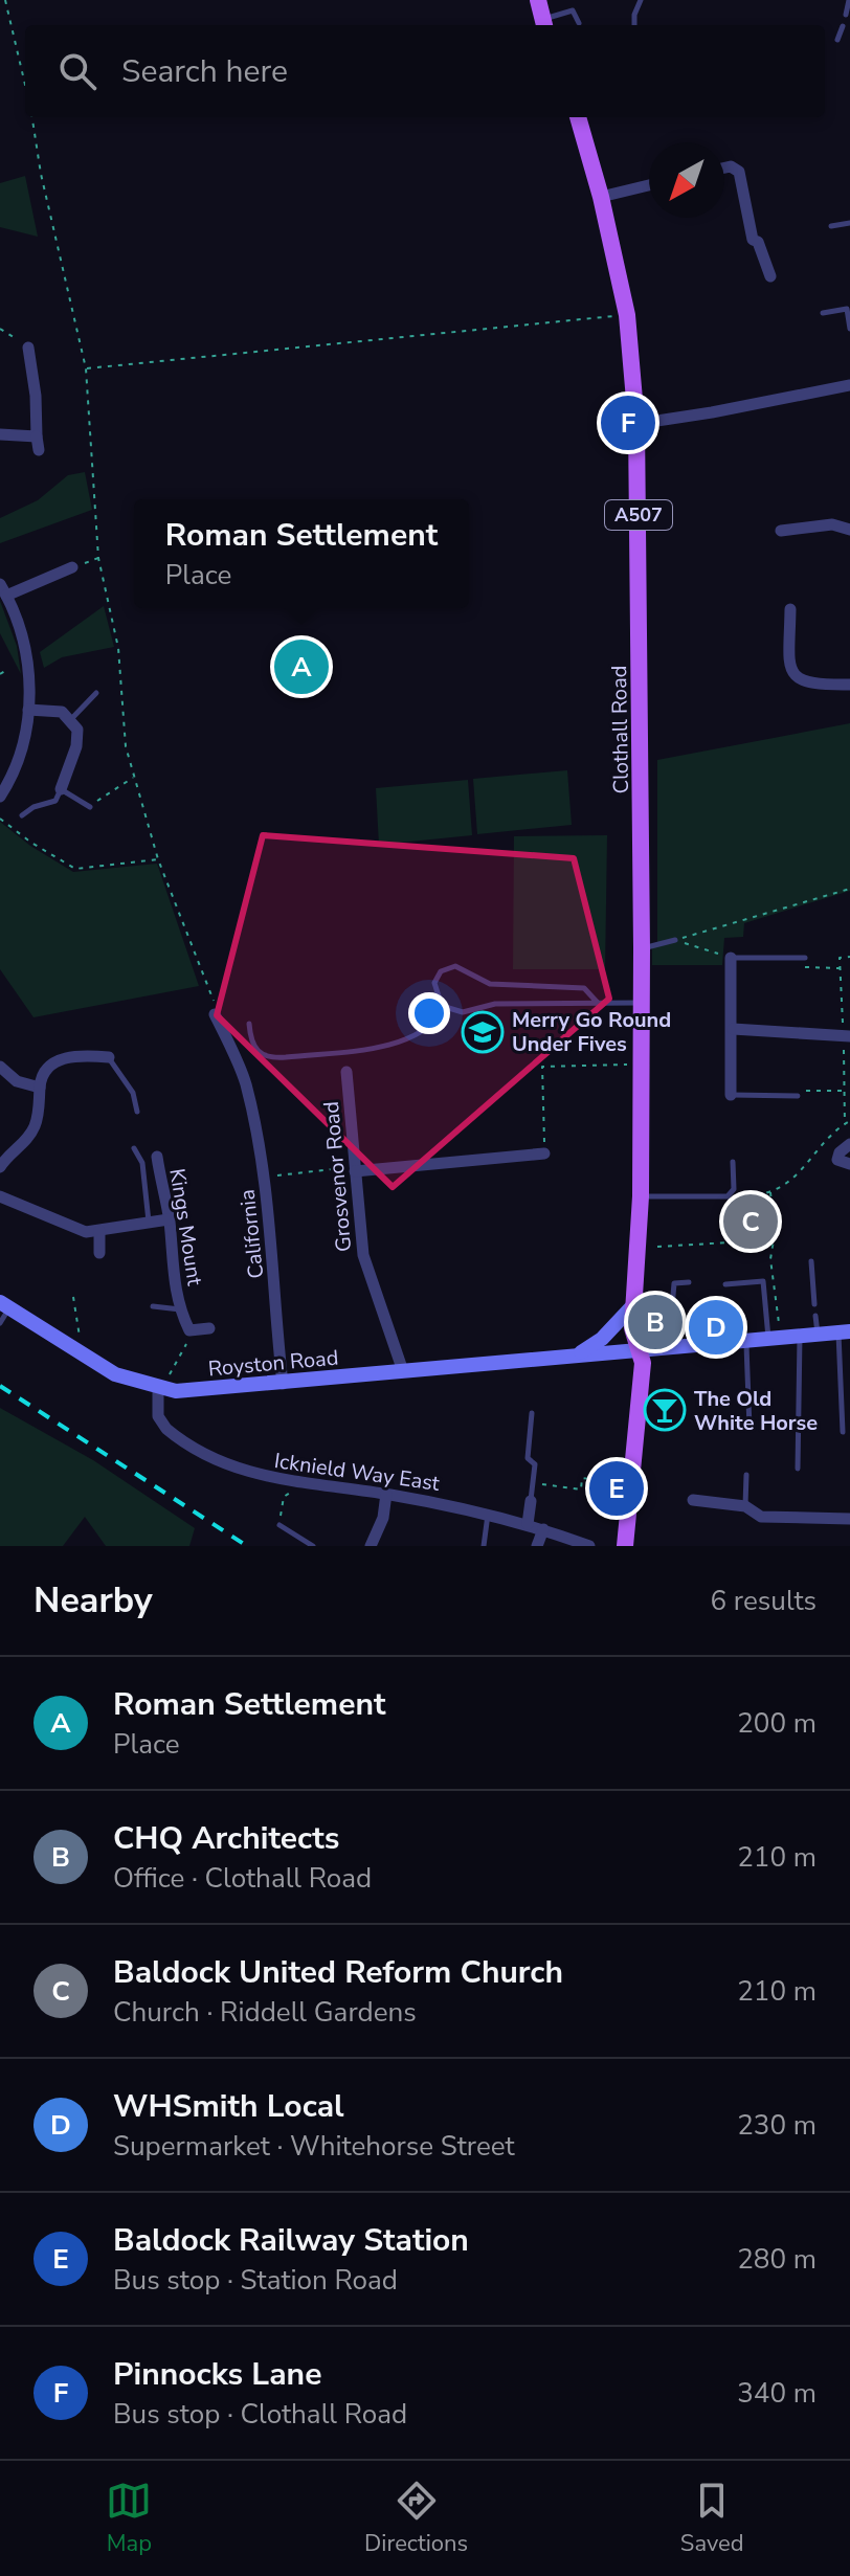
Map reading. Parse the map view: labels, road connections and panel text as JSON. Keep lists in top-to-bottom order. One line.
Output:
{"streets":{"main road":["A507","Clothall Road","Royston Road"],"street":["Grosvenor Road","Kings Mount","California","Icknield Way East"]},"crossings":[["A507","Clothall Road"],["A507","Royston Road"],["Clothall Road","Royston Road"],["Grosvenor Road","Royston Road"],["California","Royston Road"],["Royston Road","Icknield Way East"]],"places":{"school or university":["Merry Go Round Under Fives"],"bar":["The Old White Horse"]},"north":"bottom left","page":{"search":"Search here","pins":["F","A","C","B","D","E"],"popup":["Roman Settlement","Place"],"heading":["Nearby","6 results"],"list":[{"mark":"A","name":"Roman Settlement","note":"Place","value":"200 m"},{"mark":"B","name":"CHQ Architects","note":"Office · Clothall Road","value":"210 m"},{"mark":"C","name":"Baldock United Reform Church","note":"Church · Riddell Gardens","value":"210 m"},{"mark":"D","name":"WHSmith Local","note":"Supermarket · Whitehorse Street","value":"230 m"},{"mark":"E","name":"Baldock Railway Station","note":"Bus stop · Station Road","value":"280 m"},{"mark":"F","name":"Pinnocks Lane","note":"Bus stop · Clothall Road","value":"340 m"}],"nav":["Map","Directions","Saved"]}}
